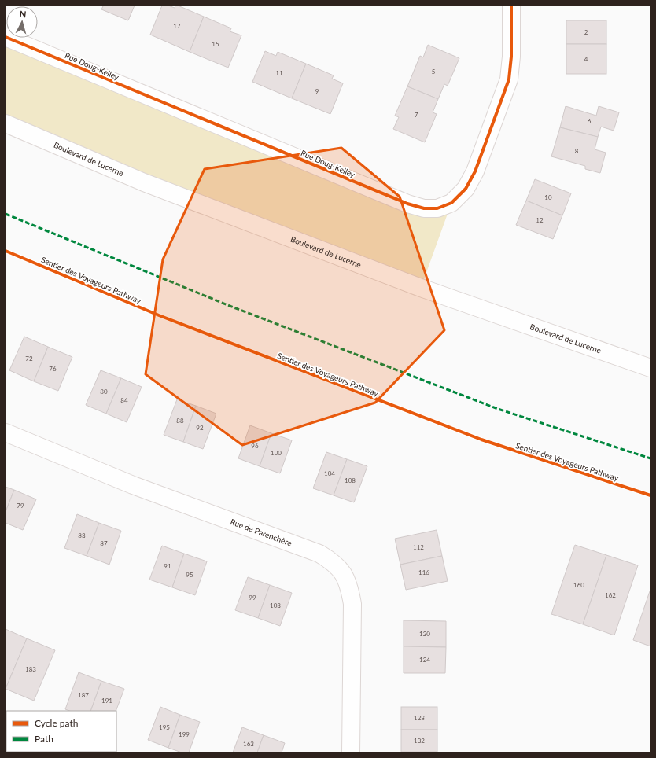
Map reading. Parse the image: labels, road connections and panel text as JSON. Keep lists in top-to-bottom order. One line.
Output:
{"streets":{"street":["Rue Doug-Kelley","Boulevard de Lucerne","Rue de Parenchère"],"cycle path":["Sentier des Voyageurs Pathway"]},"house_numbers":["17","2","15","4","5","11","9","7","6","8","10","12","72","76","80","84","88","92","96","100","104","108","79","83","87","112","91","116","95","160","162","99","103","120","124","183","187","191","128","195","199","132","163"],"legend":["Cycle path","Path"],"north":"top"}
